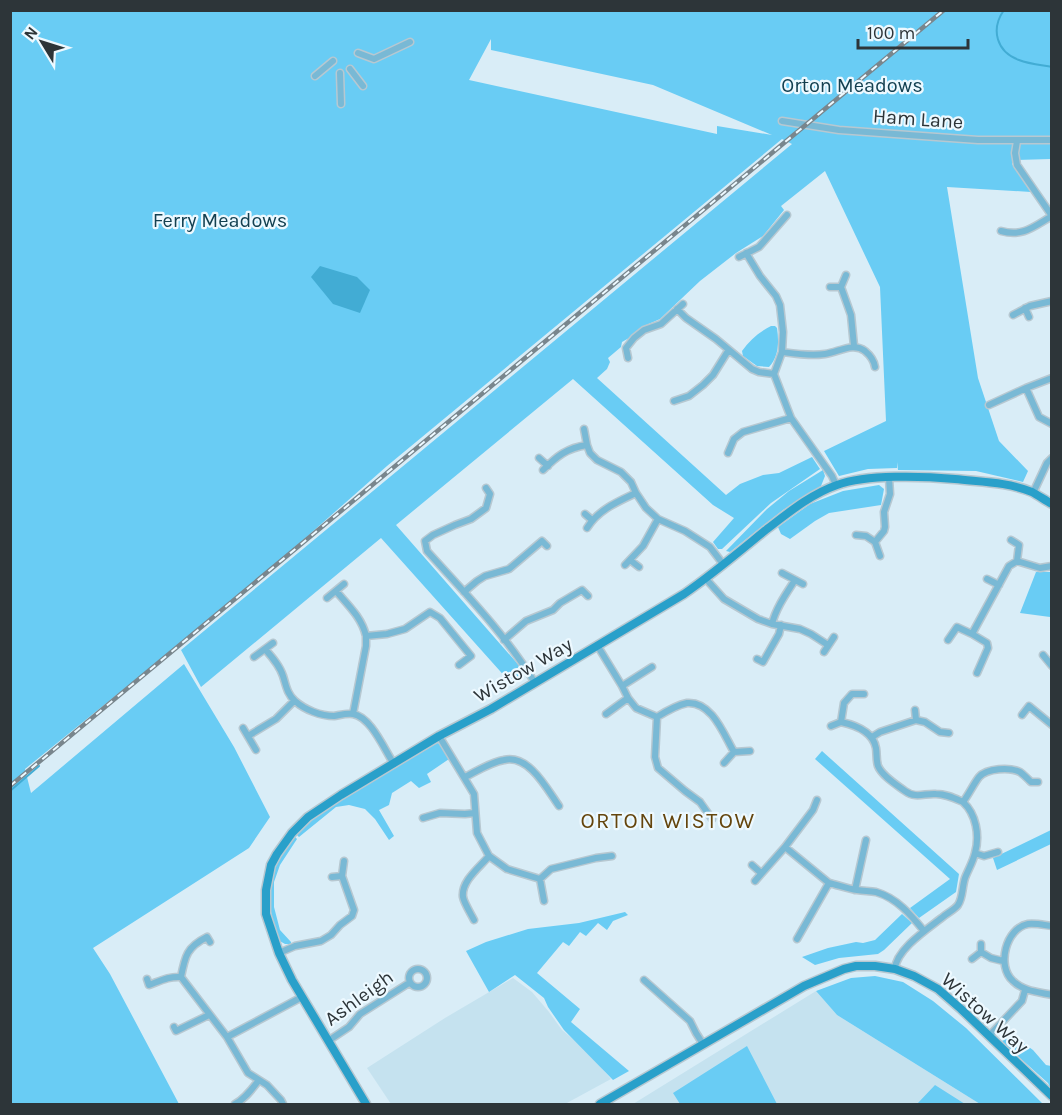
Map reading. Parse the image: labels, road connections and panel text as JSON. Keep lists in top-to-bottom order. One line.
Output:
{"streets":{"street":["Ham Lane","Wistow Way","Ashleigh"]},"crossings":[["Wistow Way","Ashleigh"]],"districts":["ORTON WISTOW"],"parks":["Orton Meadows","Ferry Meadows"],"scale_bar":"100 m","north":"top left"}
